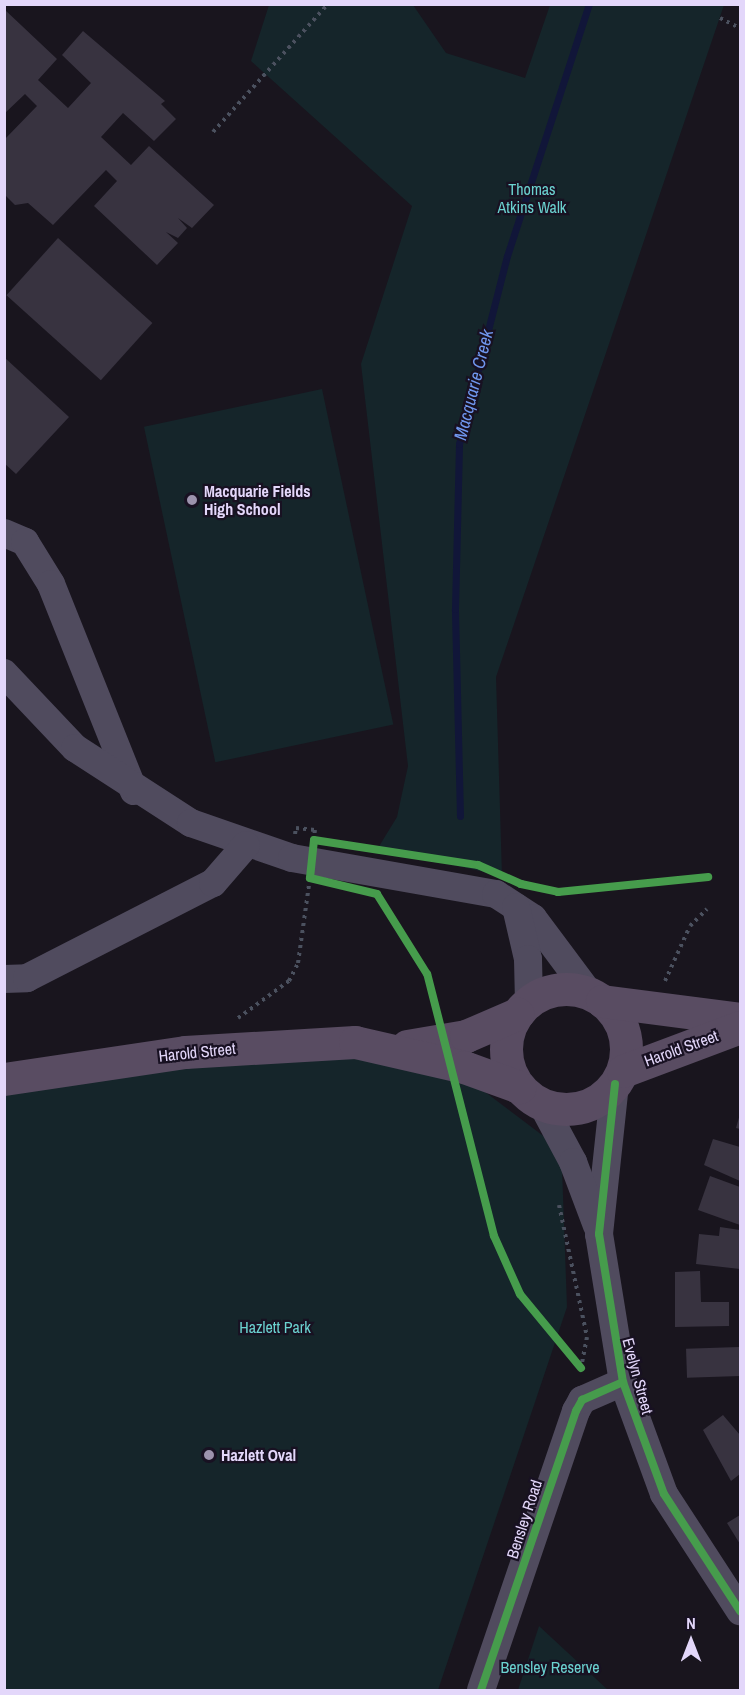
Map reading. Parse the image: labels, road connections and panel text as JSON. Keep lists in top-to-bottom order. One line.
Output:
{"streets":{"main road":["Harold Street"],"street":["Evelyn Street","Bensley Road"]},"crossings":[["Harold Street","Evelyn Street"],["Evelyn Street","Bensley Road"]],"water":["Macquarie Creek"],"parks":["Thomas Atkins Walk","Hazlett Park","Bensley Reserve"],"places":["Macquarie Fields High School","Hazlett Oval"],"north":"top"}
